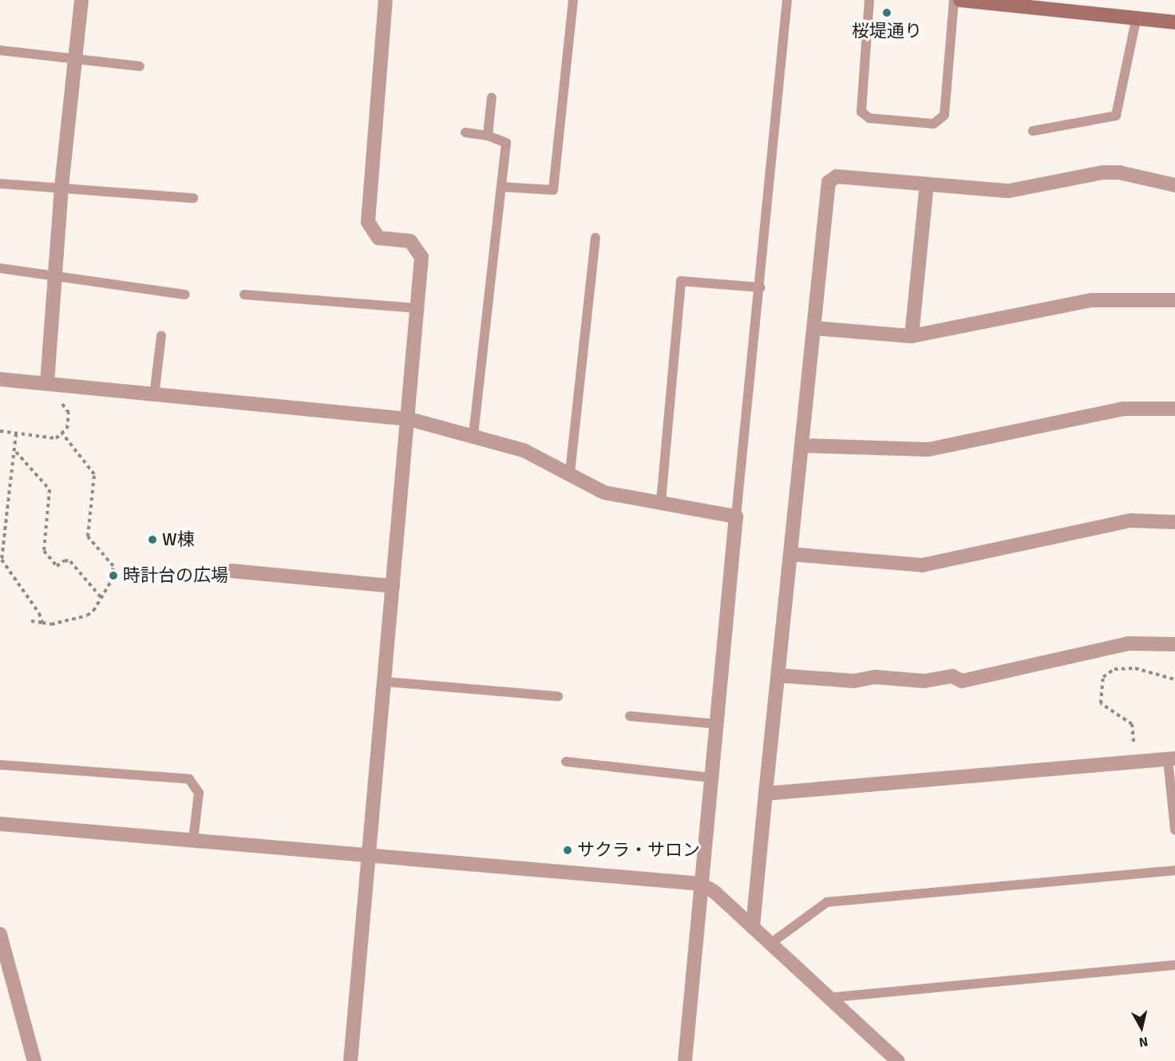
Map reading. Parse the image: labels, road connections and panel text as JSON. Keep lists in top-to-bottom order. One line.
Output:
{"places":["桜堤通り","W棟","時計台の広場","サクラ・サロン"],"north":"bottom"}
